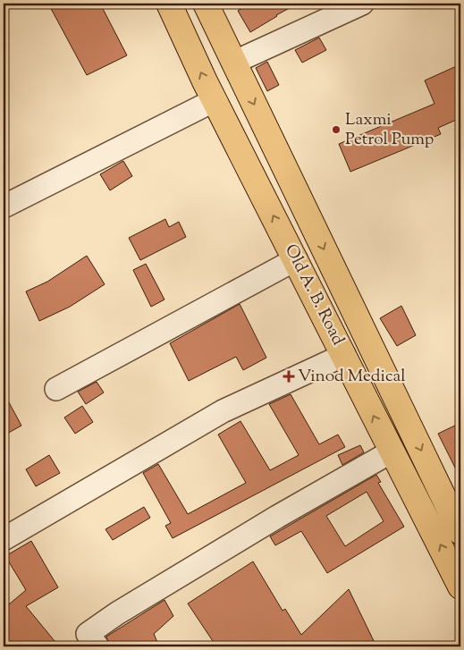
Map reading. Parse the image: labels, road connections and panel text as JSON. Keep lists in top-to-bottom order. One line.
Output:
{"streets":{"main road":["Old A. B. Road"]},"places":{"other":["Laxmi Petrol Pump"],"health":["Vinod Medical"]}}
